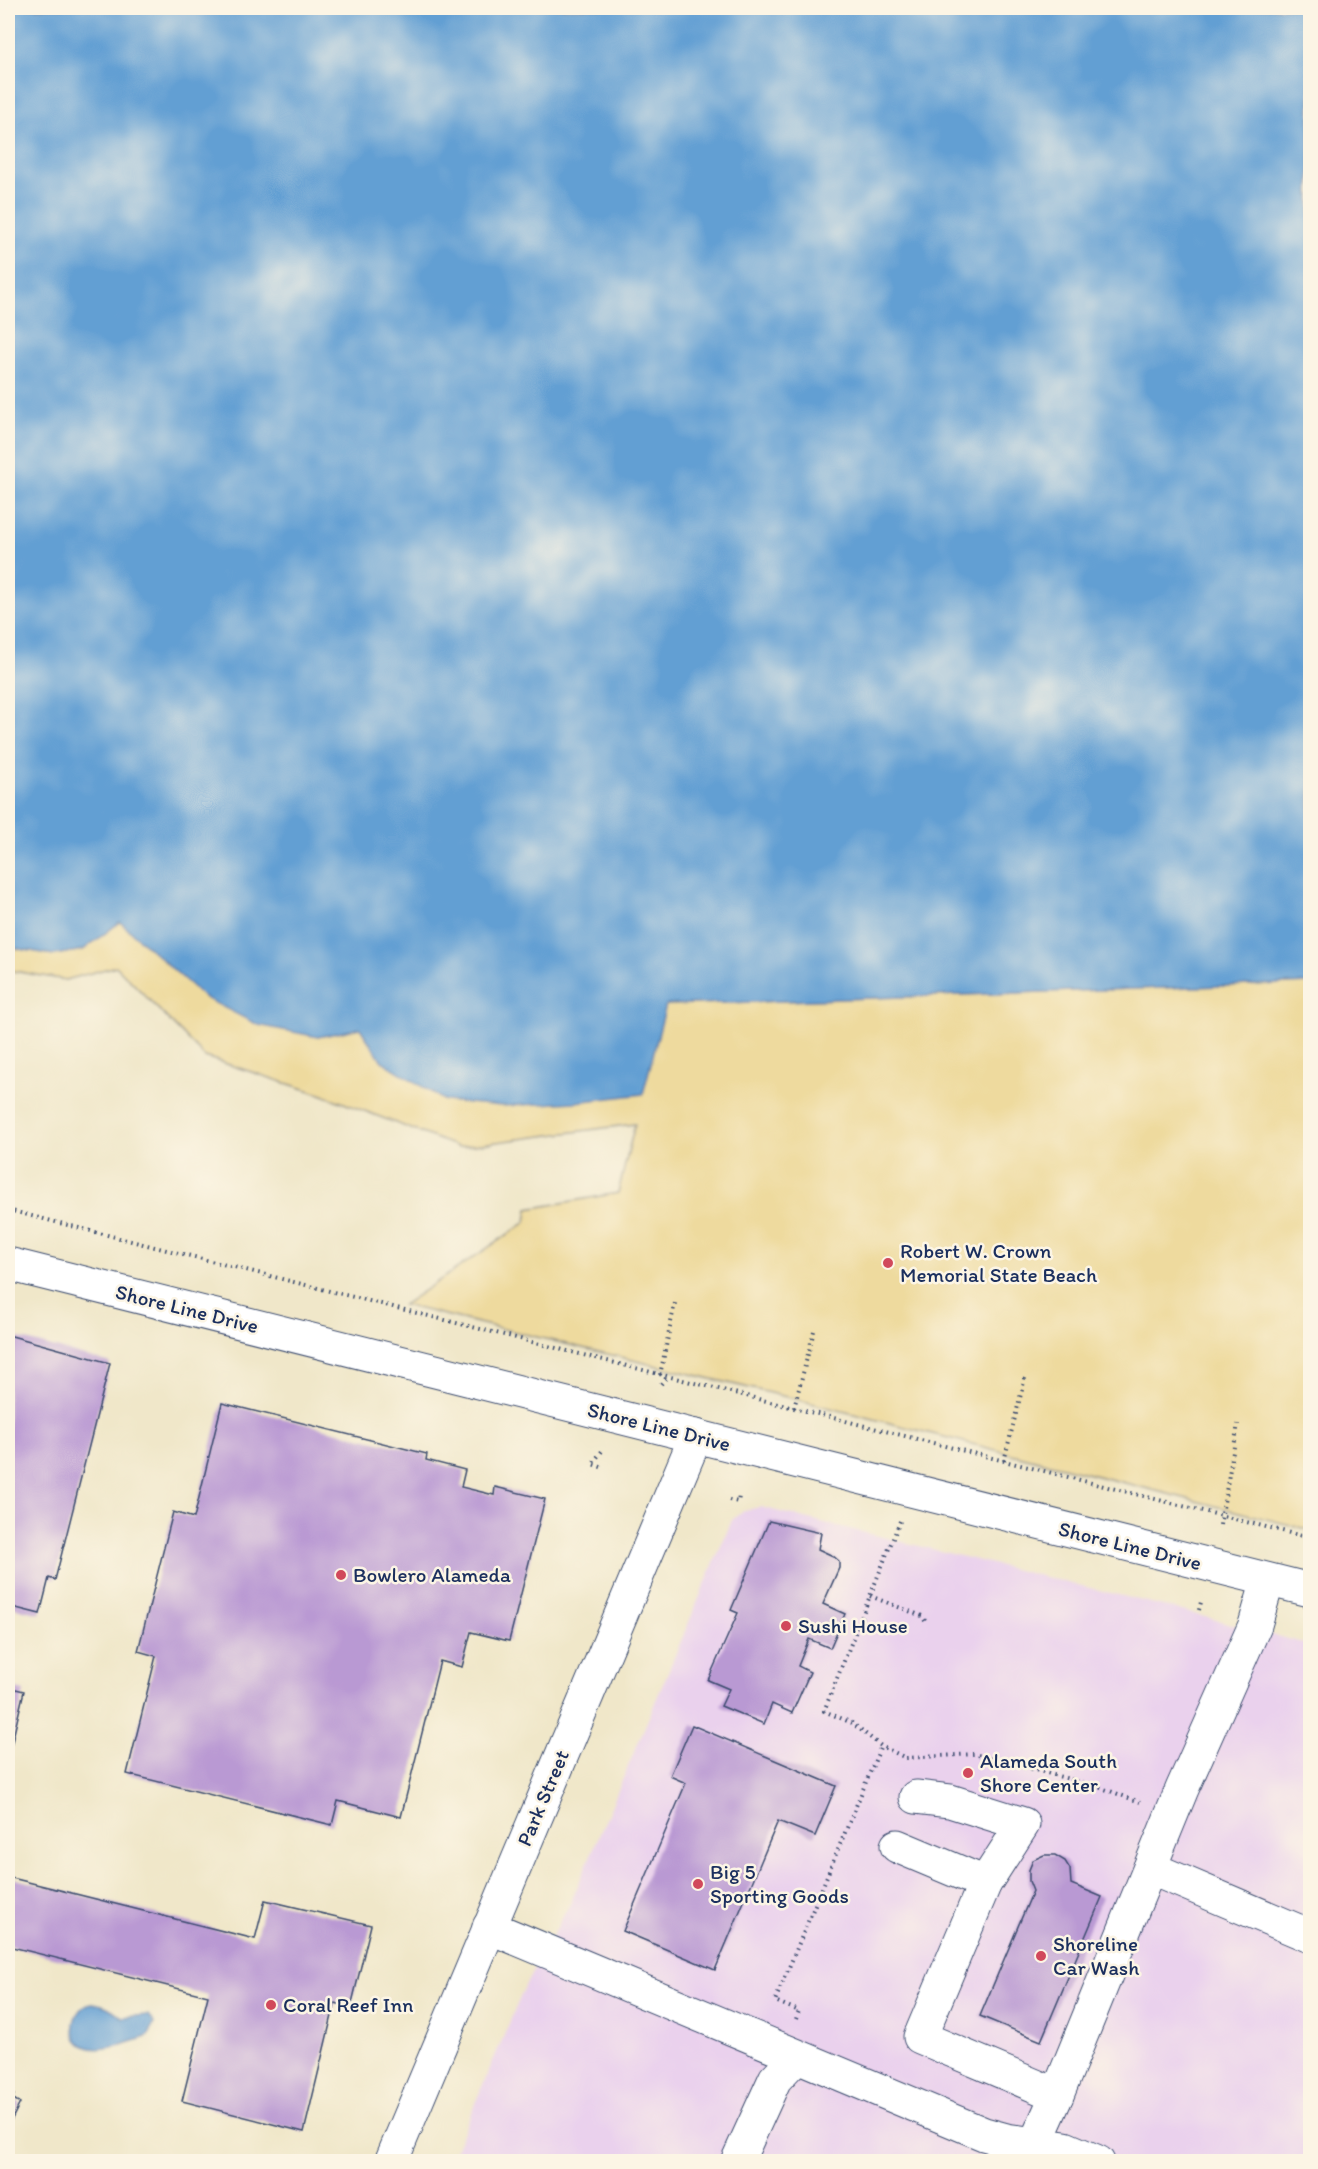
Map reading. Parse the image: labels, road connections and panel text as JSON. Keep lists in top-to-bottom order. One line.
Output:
{"streets":{"street":["Shore Line Drive","Park Street"]},"crossings":[["Shore Line Drive","Park Street"]],"places":["Robert W. Crown Memorial State Beach","Bowlero Alameda","Sushi House","Alameda South Shore Center","Big 5 Sporting Goods","Shoreline Car Wash","Coral Reef Inn"]}
